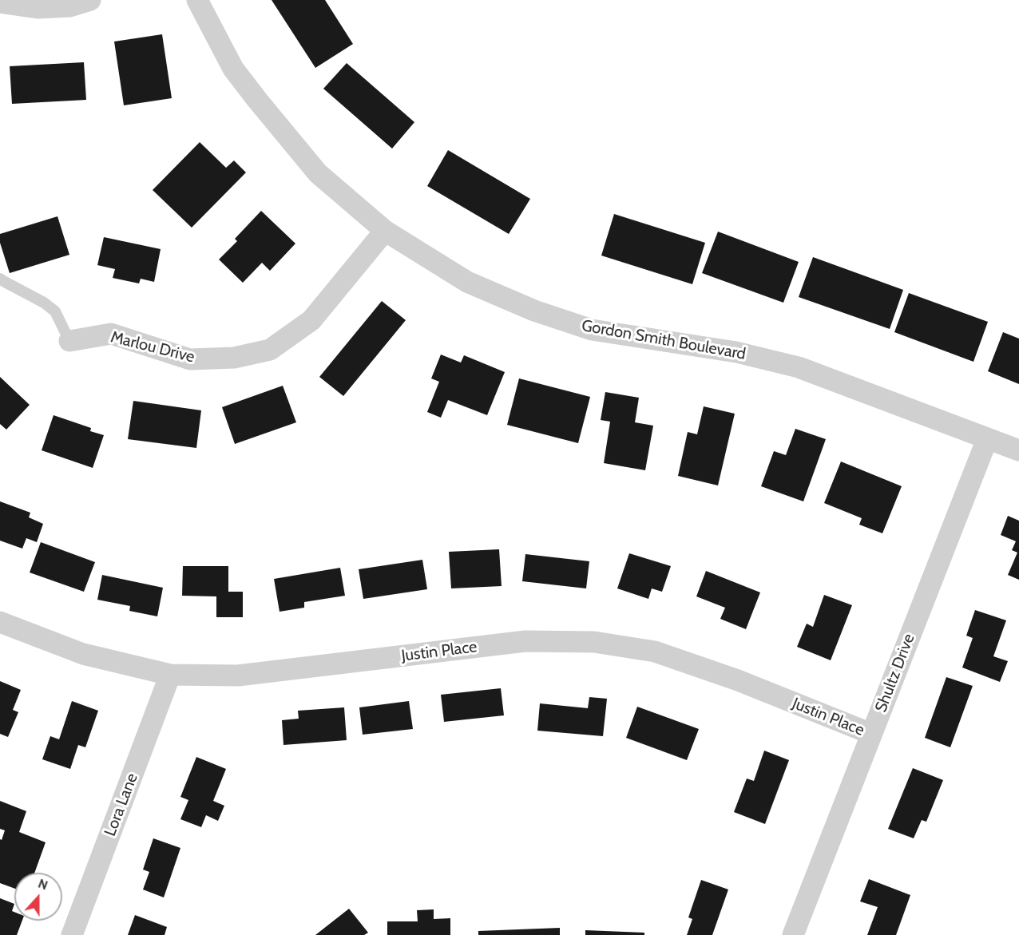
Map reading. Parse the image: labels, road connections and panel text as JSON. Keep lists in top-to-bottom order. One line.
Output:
{"streets":{"street":["Gordon Smith Boulevard","Marlou Drive","Justin Place","Shultz Drive","Lora Lane"]},"crossings":[["Gordon Smith Boulevard","Marlou Drive"],["Gordon Smith Boulevard","Shultz Drive"],["Justin Place","Shultz Drive"],["Justin Place","Lora Lane"]],"north":"top"}
